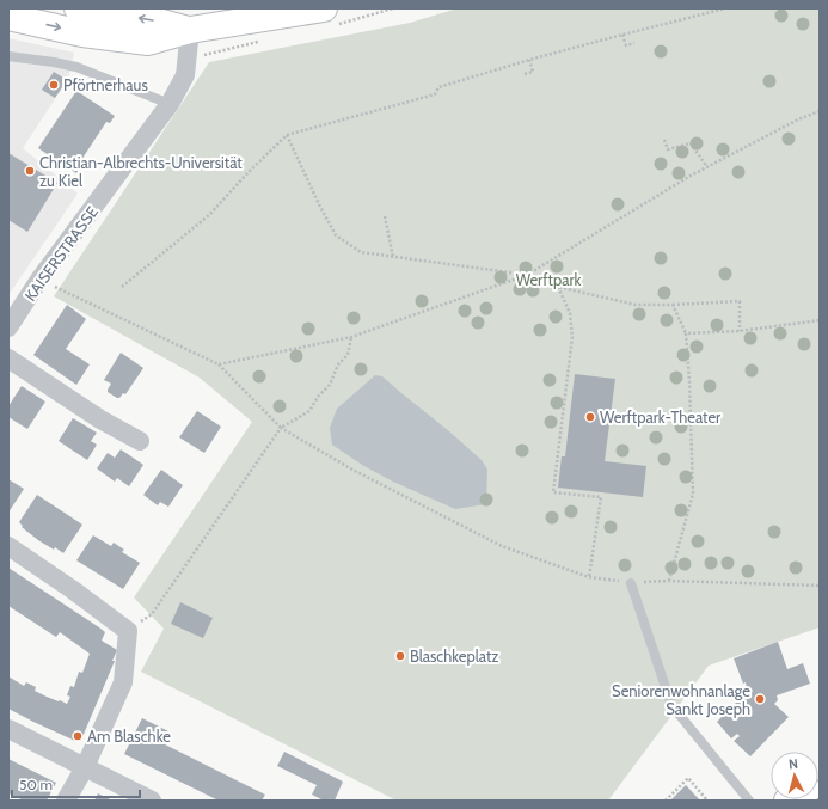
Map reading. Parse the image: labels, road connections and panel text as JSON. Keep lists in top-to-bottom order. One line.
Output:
{"streets":{"street":["KAISERSTRASSE"]},"parks":["Werftpark"],"places":["Pförtnerhaus","Christian-Albrechts-Universität zu Kiel","Werftpark-Theater","Blaschkeplatz","Seniorenwohnanlage Sankt Joseph","Am Blaschke"],"scale_bar":"50 m","north":"top"}
